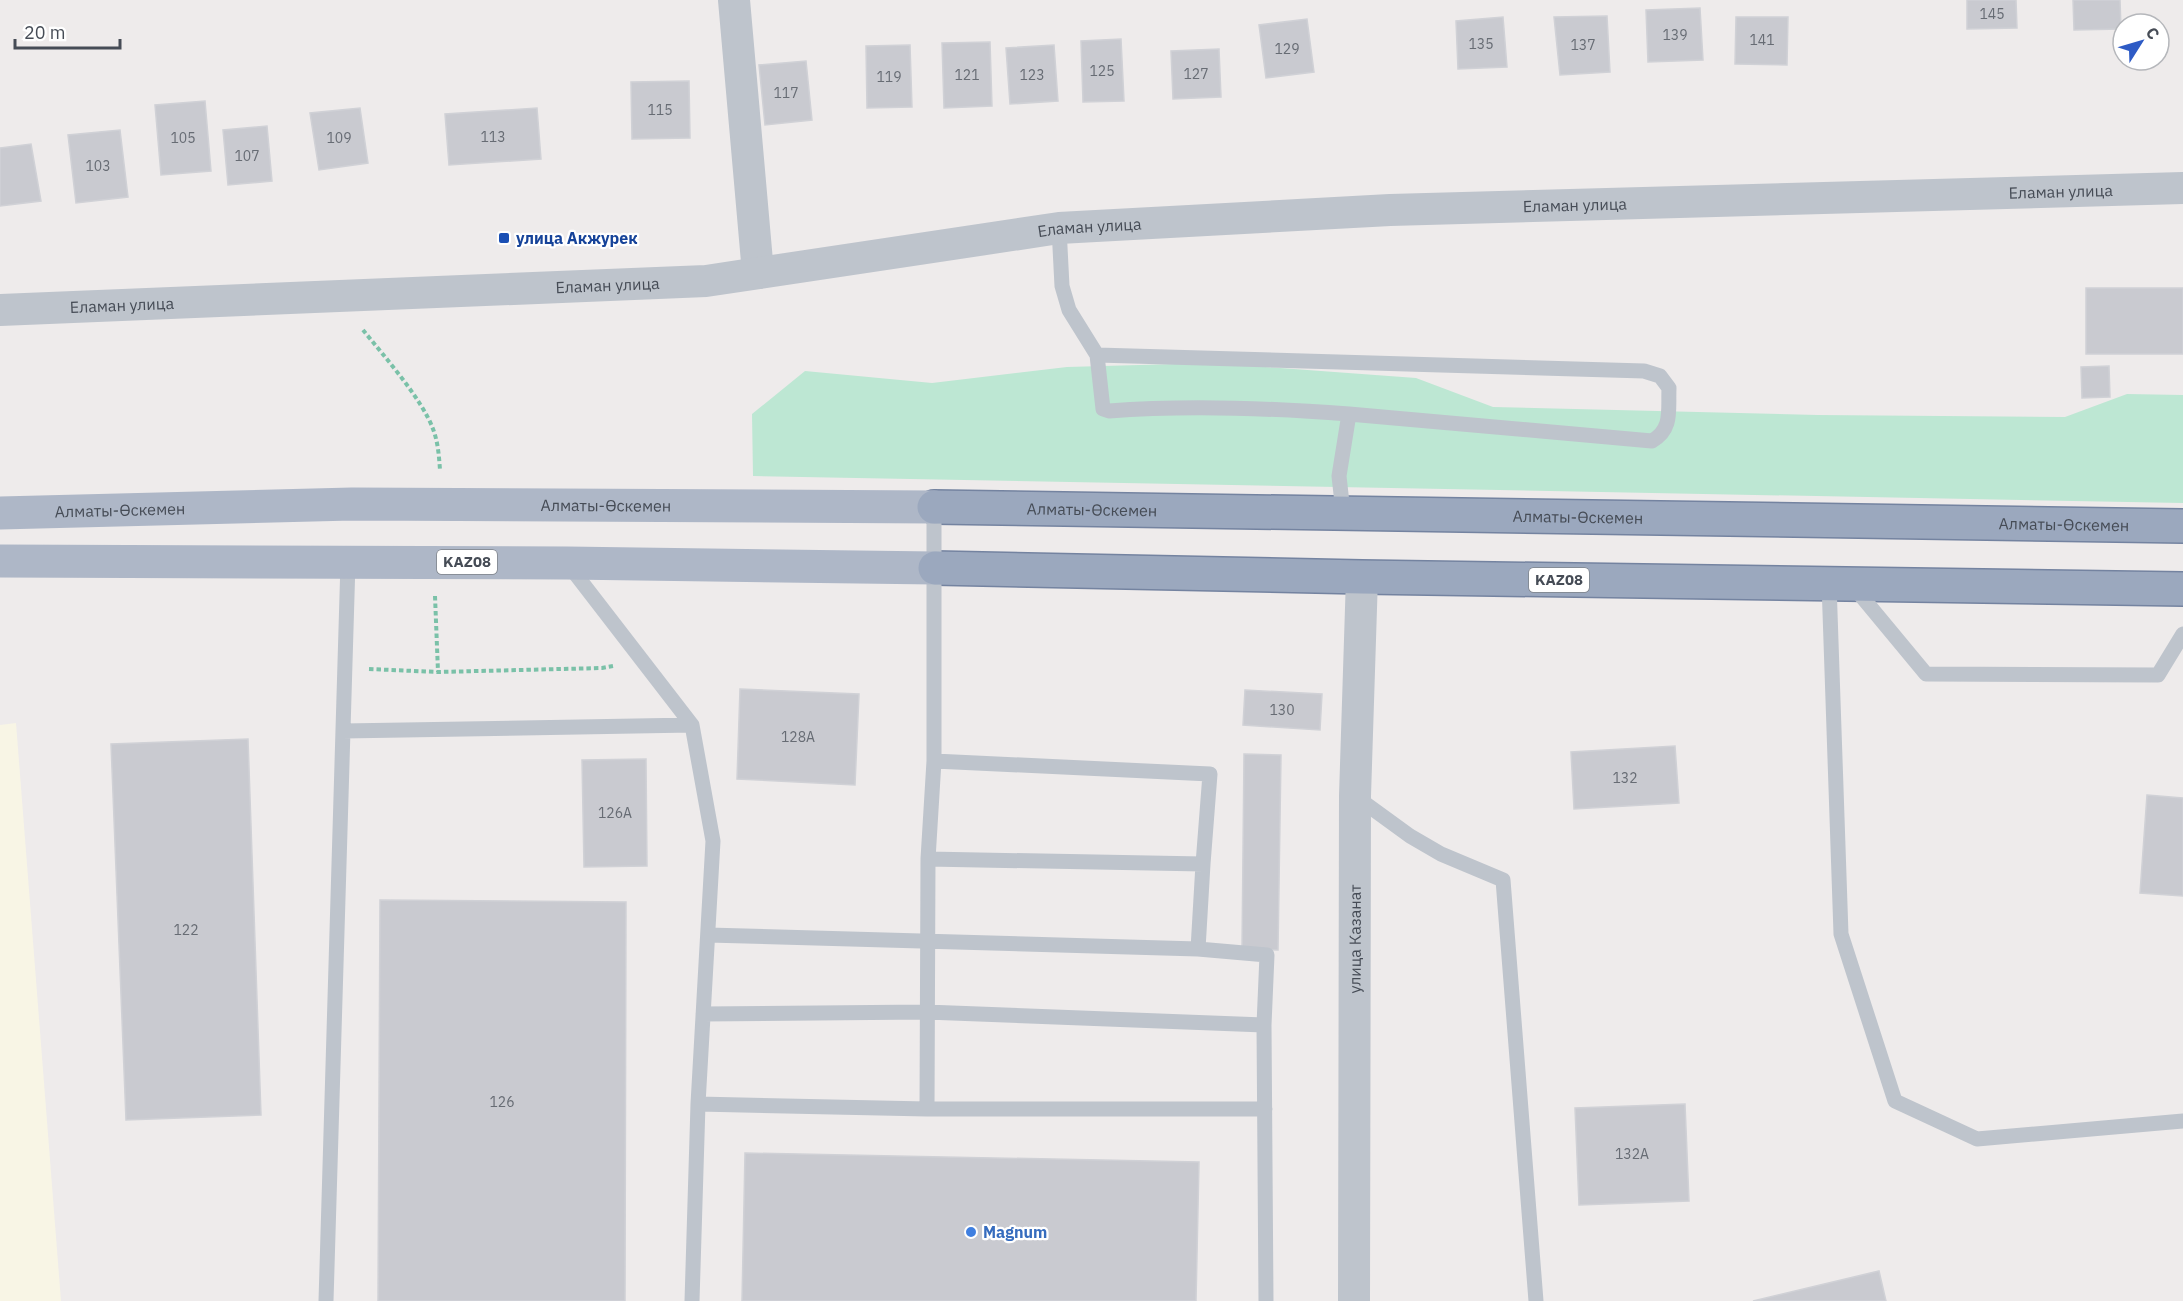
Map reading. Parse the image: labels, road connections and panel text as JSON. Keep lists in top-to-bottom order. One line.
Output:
{"streets":{"highway":["Алматы-Өскемен","KAZ08"],"street":["Еламан улица","улица Казанат"]},"crossings":[["KAZ08","улица Казанат"]],"places":{"transit":["улица Акжурек"],"other":["Magnum"]},"house_numbers":["145","139","141","135","137","129","125","127","121","123","119","117","115","113","105","109","107","103","130","128А","132","126А","122","126","132А"],"scale_bar":"20 m","north":"top right"}
